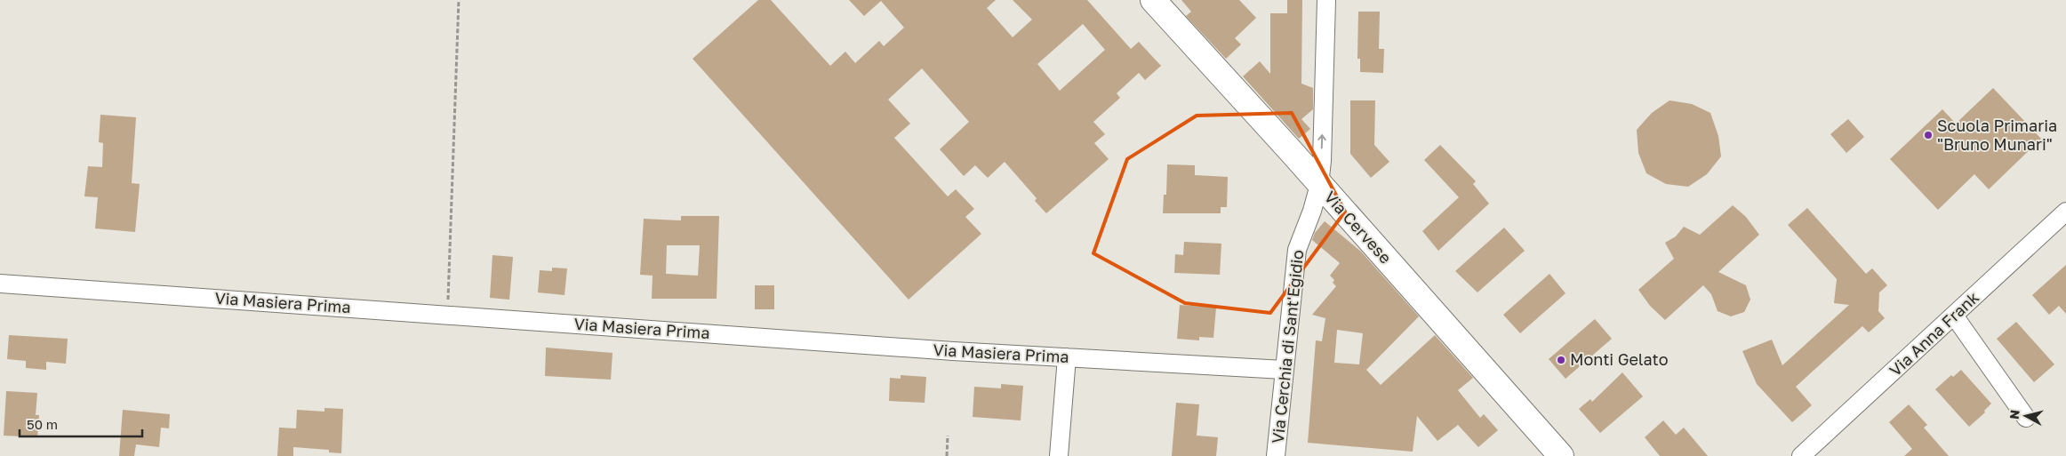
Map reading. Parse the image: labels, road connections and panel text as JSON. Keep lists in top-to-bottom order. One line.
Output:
{"streets":{"main road":["Via Cervese"],"street":["Via Masiera Prima","Via Anna Frank","Via Cerchia di Sant'Egidio"]},"crossings":[["Via Cervese","Via Cerchia di Sant'Egidio"],["Via Masiera Prima","Via Cerchia di Sant'Egidio"]],"one_way":["Via Cerchia di Sant'Egidio"],"places":["Scuola Primaria \"Bruno Munari\"","Monti Gelato"],"scale_bar":"50 m","north":"left"}
